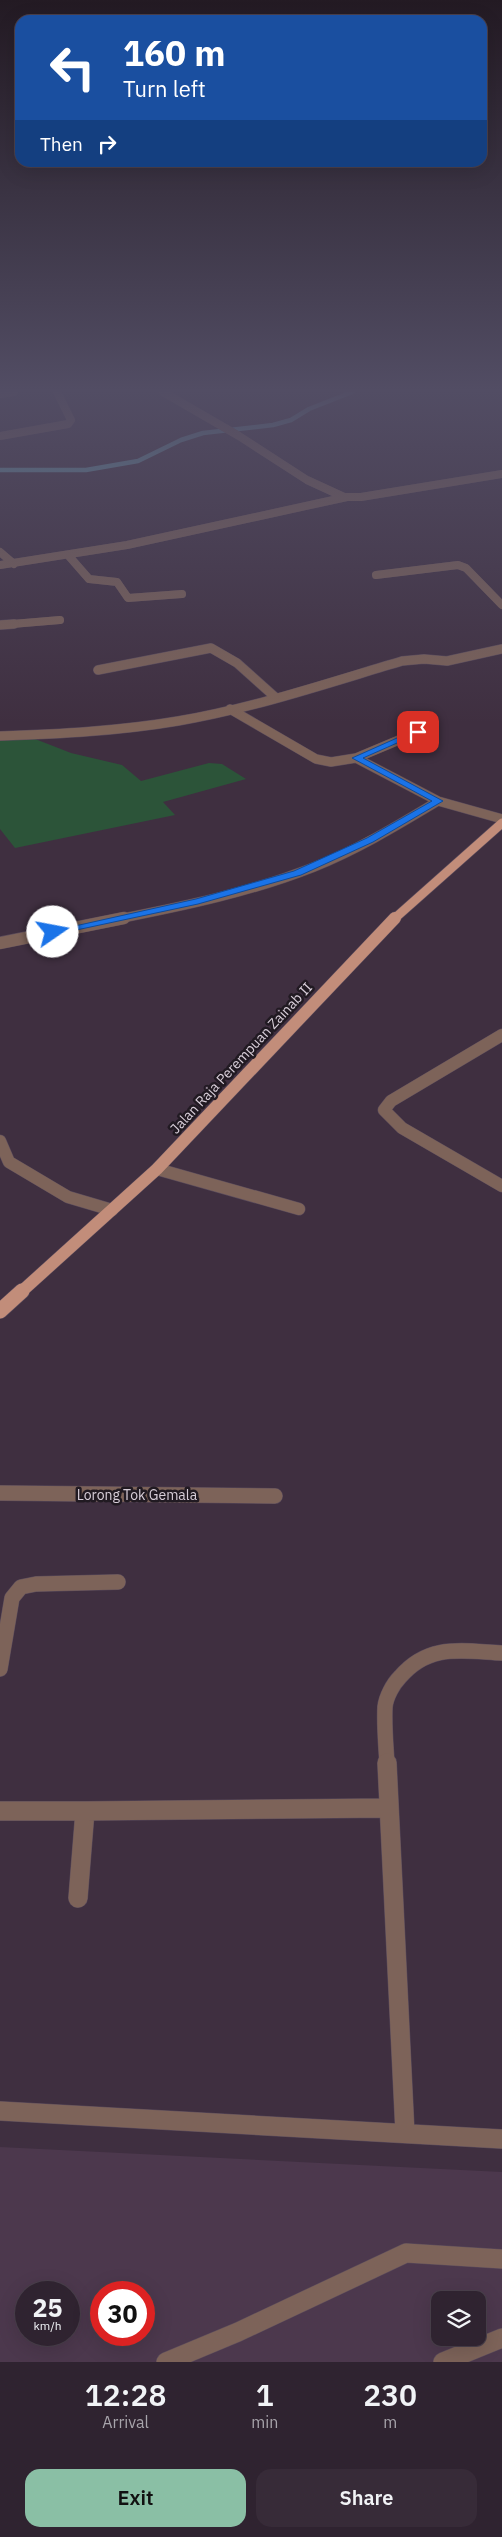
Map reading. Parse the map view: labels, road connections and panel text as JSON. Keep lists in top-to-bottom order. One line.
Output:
{"streets":{"main road":["Jalan Raja Perempuan Zainab II"],"street":["Lorong Tok Gemala"]},"page":{"turn":["160 m","Turn left"],"then":"Then","speed":"25 km/h","limit":"30","eta":["12:28","Arrival","1","min","230","m"],"buttons":["Exit","Share"]}}
